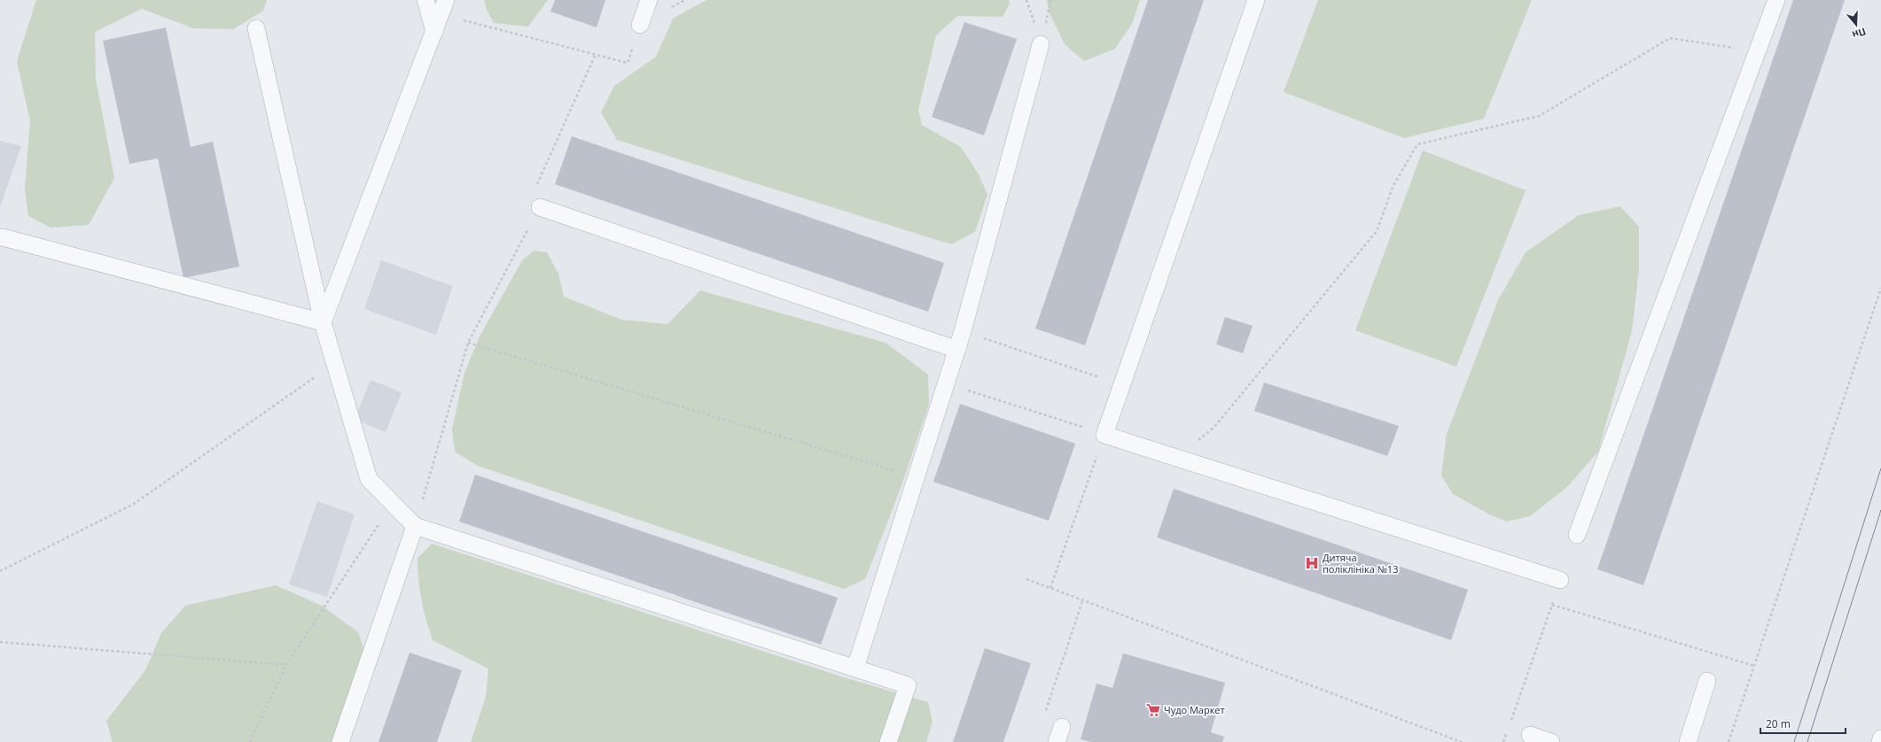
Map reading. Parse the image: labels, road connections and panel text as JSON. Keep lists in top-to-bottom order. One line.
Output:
{"places":{"hospital":["Дитяча поліклініка №13"],"supermarket":["Чудо Маркет"]},"scale_bar":"20 m","north":"bottom"}
